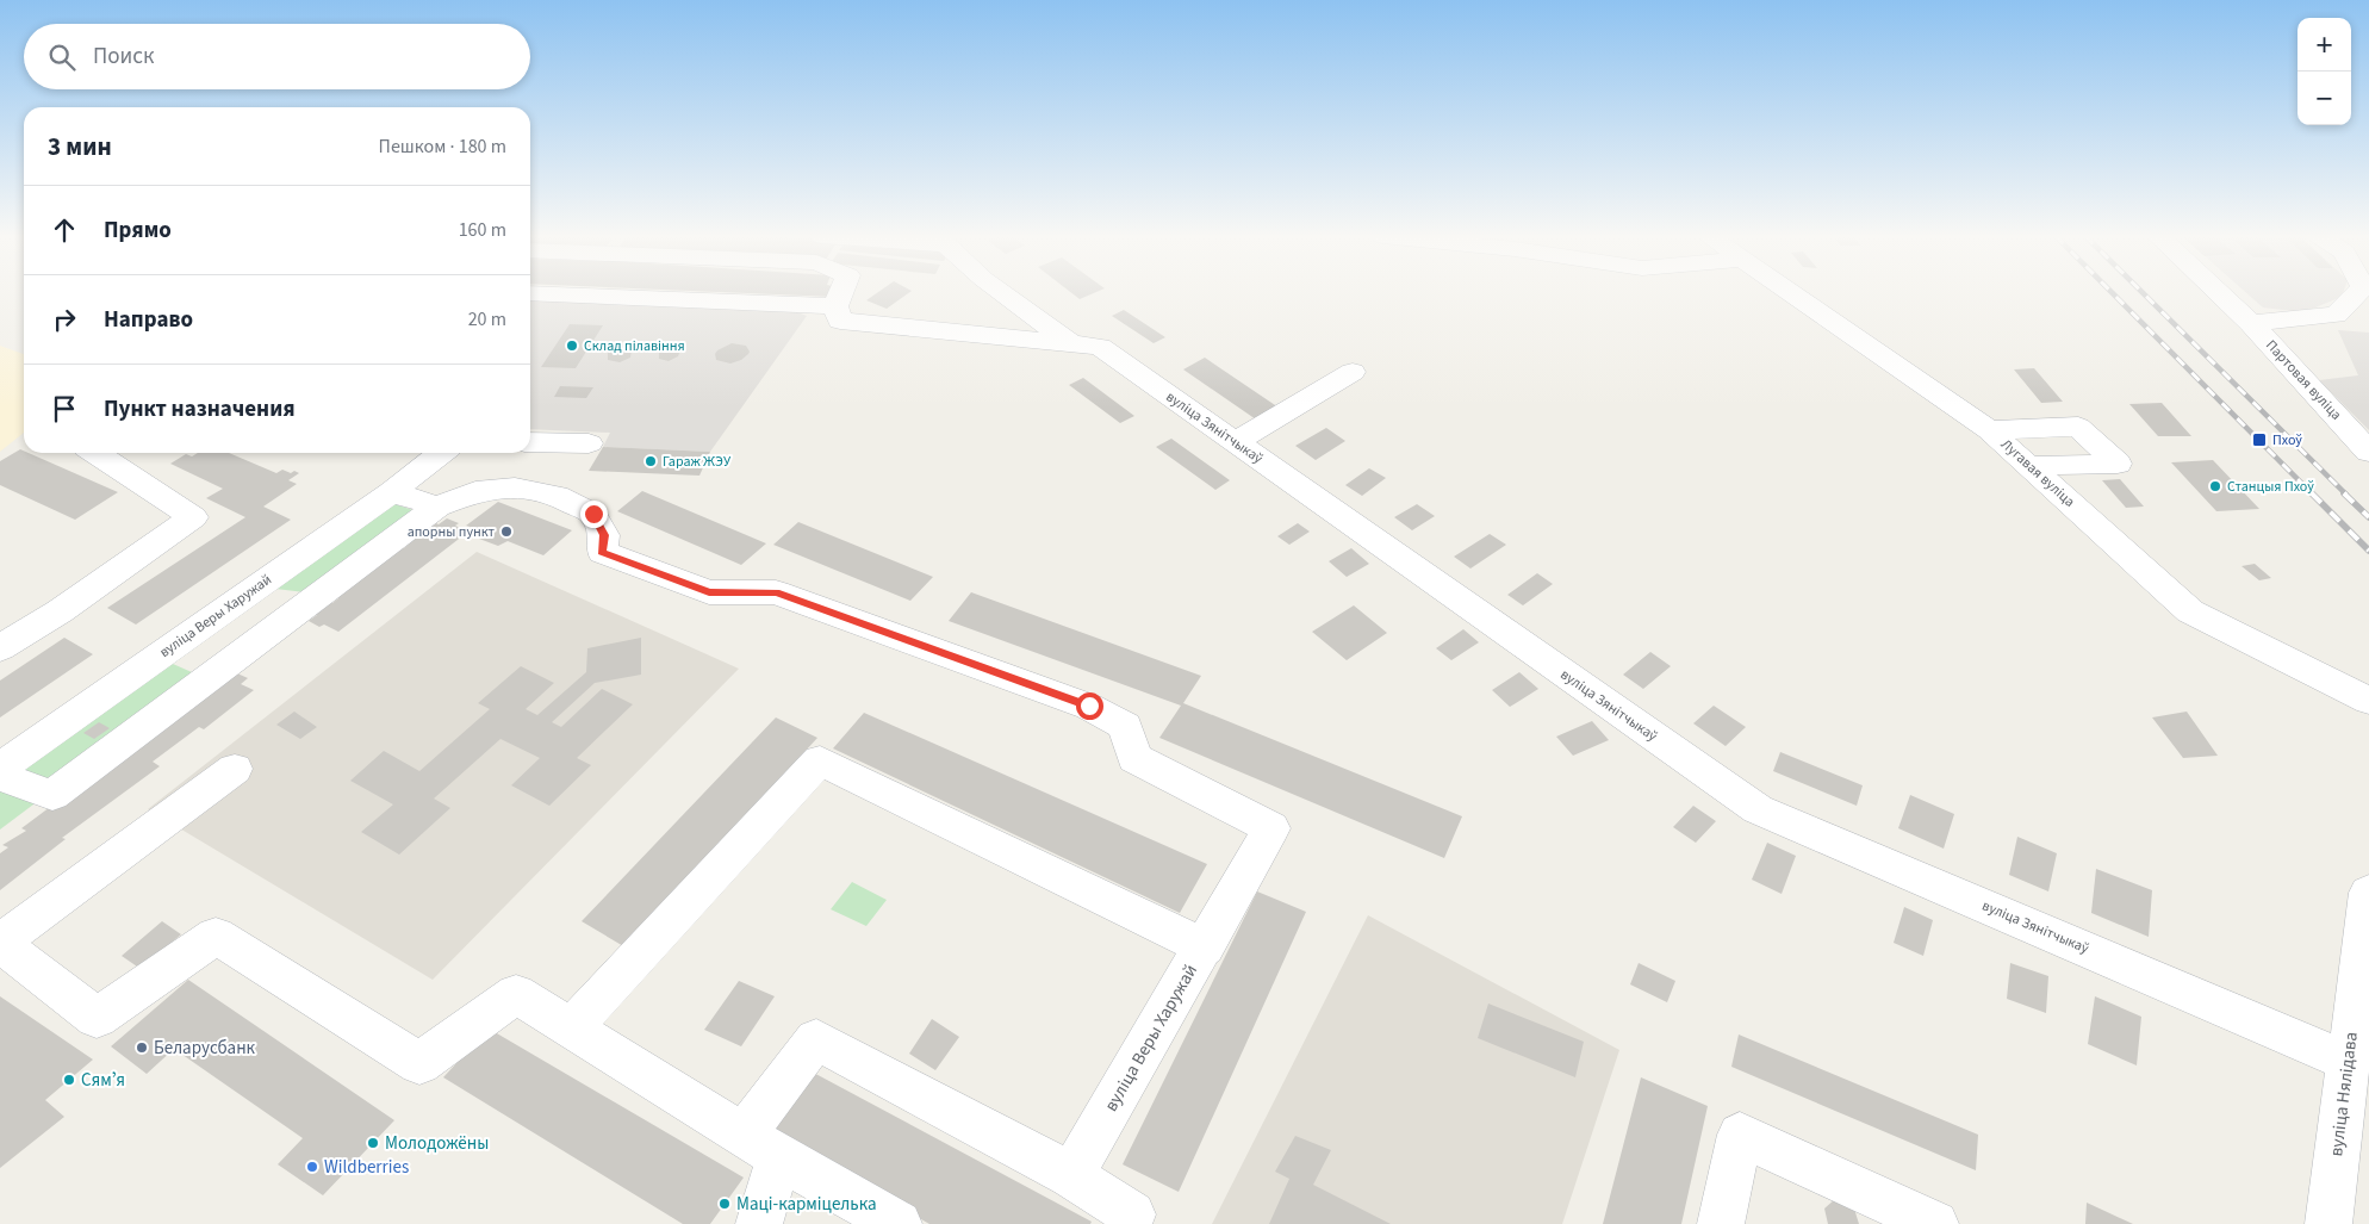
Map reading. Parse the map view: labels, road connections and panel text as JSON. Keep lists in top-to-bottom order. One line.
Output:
{"streets":{"street":["Партовая вуліца","вуліца Зянітчыкаў","Лугавая вуліца","вуліца Веры Харужай","вуліца Нялідава"]},"crossings":[["вуліца Зянітчыкаў","вуліца Нялідава"]],"places":{"other":["Склад пілавіння","Гараж ЖЭУ","Станцыя Пхоў","апорны пункт","Беларусбанк","Сямʼя","Молодожёны","Wildberries","Маці-карміцелька"],"transit":["Пхоў"]},"page":{"map_buttons":["+","−"],"search":"Поиск","heading":["3 мин","Пешком · 180 m"],"list":[["Прямо","160 m"],["Направо","20 m"],"Пункт назначения"]}}
